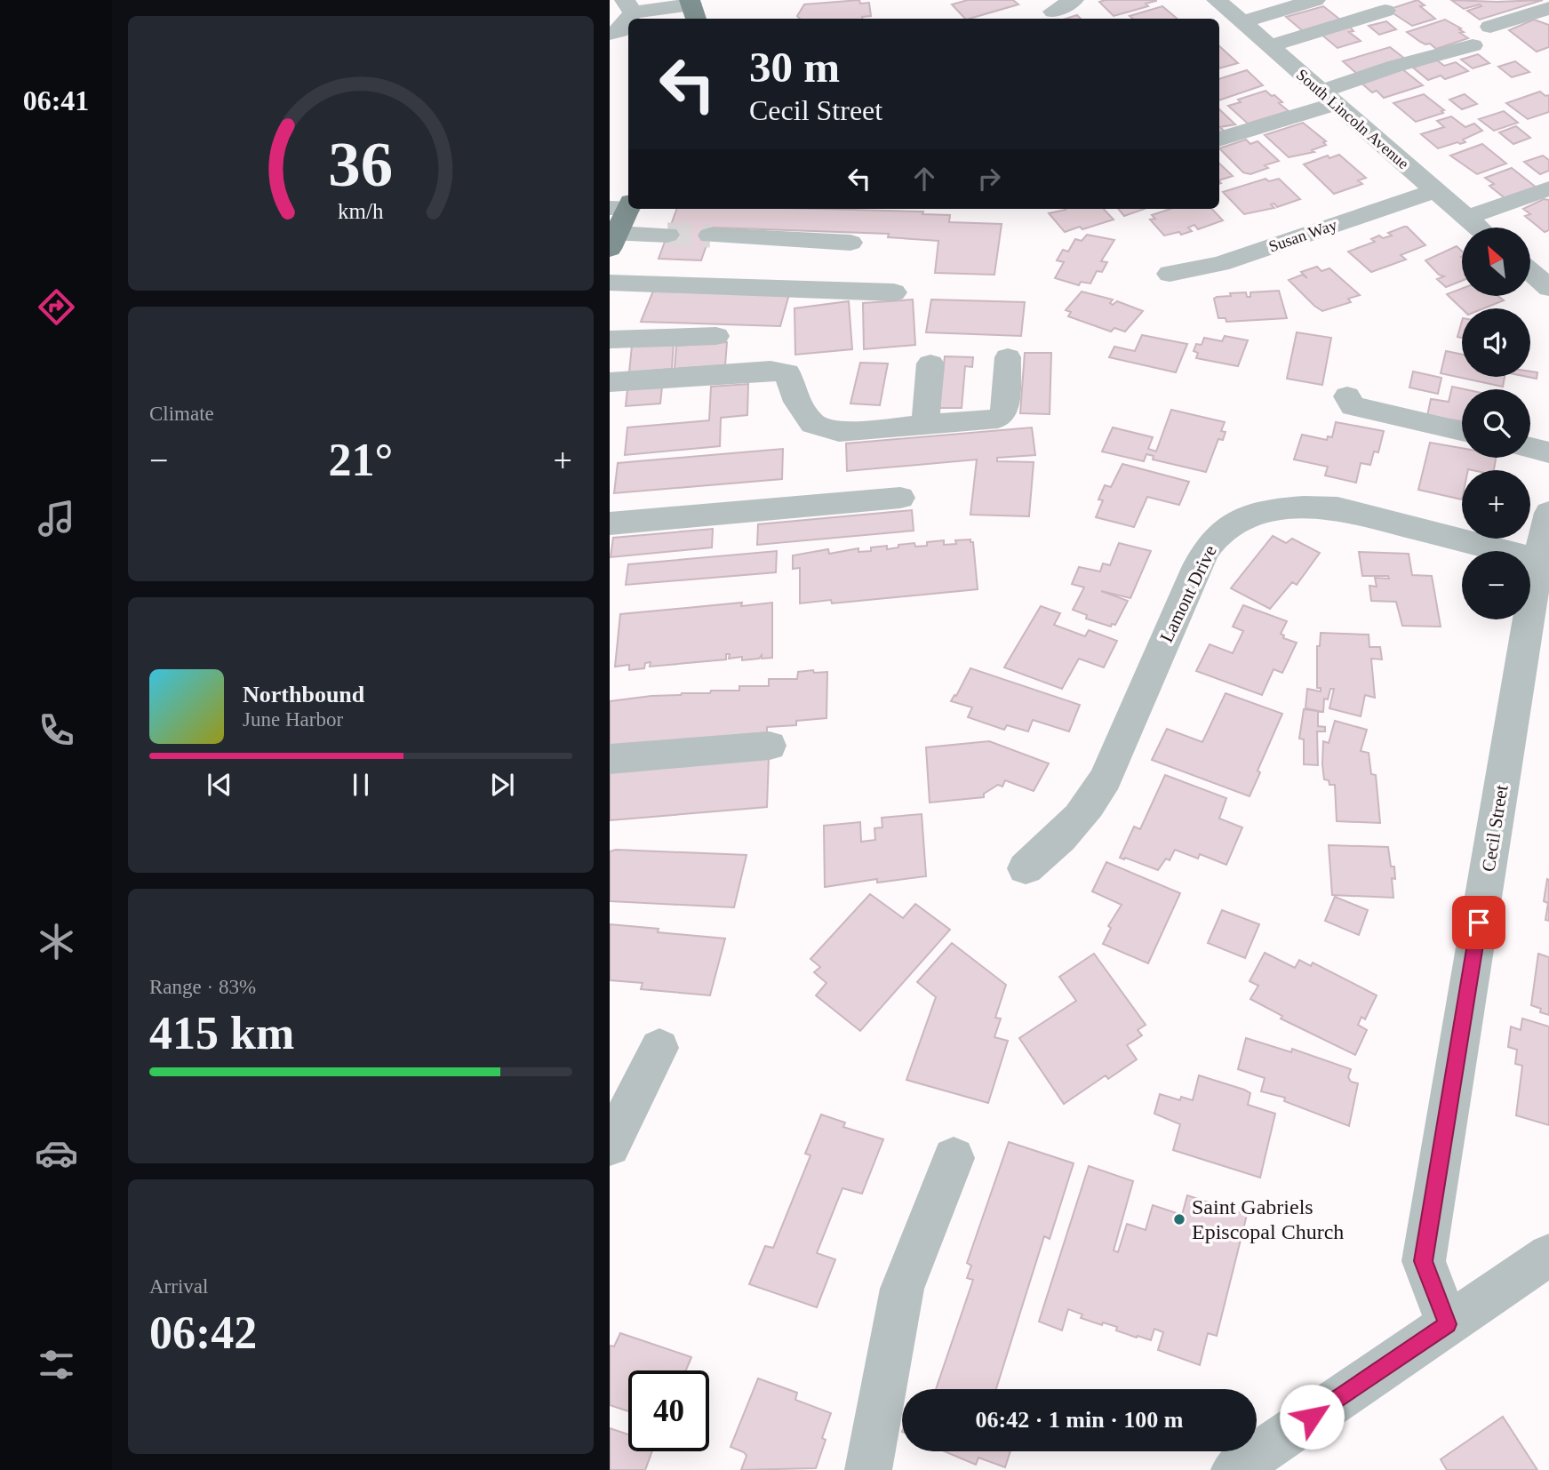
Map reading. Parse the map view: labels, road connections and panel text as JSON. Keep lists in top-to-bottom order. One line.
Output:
{"streets":{"street":["South Lincoln Avenue","Susan Way","Lamont Drive","Cecil Street"]},"crossings":[["South Lincoln Avenue","Susan Way"],["Lamont Drive","Cecil Street"]],"places":["Saint Gabriels Episcopal Church"],"north":"top left","page":{"tabs":"06:41","turn":["30 m","Cecil Street"],"map_buttons":["+","−"],"tile":["Climate",["Range · 83%","415 km"],["Arrival","06:42"]],"heat":["−","21°","+"],"song":["Northbound","June Harbor"],"limit":"40","trip":"06:42 · 1 min · 100 m","gauge":["36","km/h"]}}
